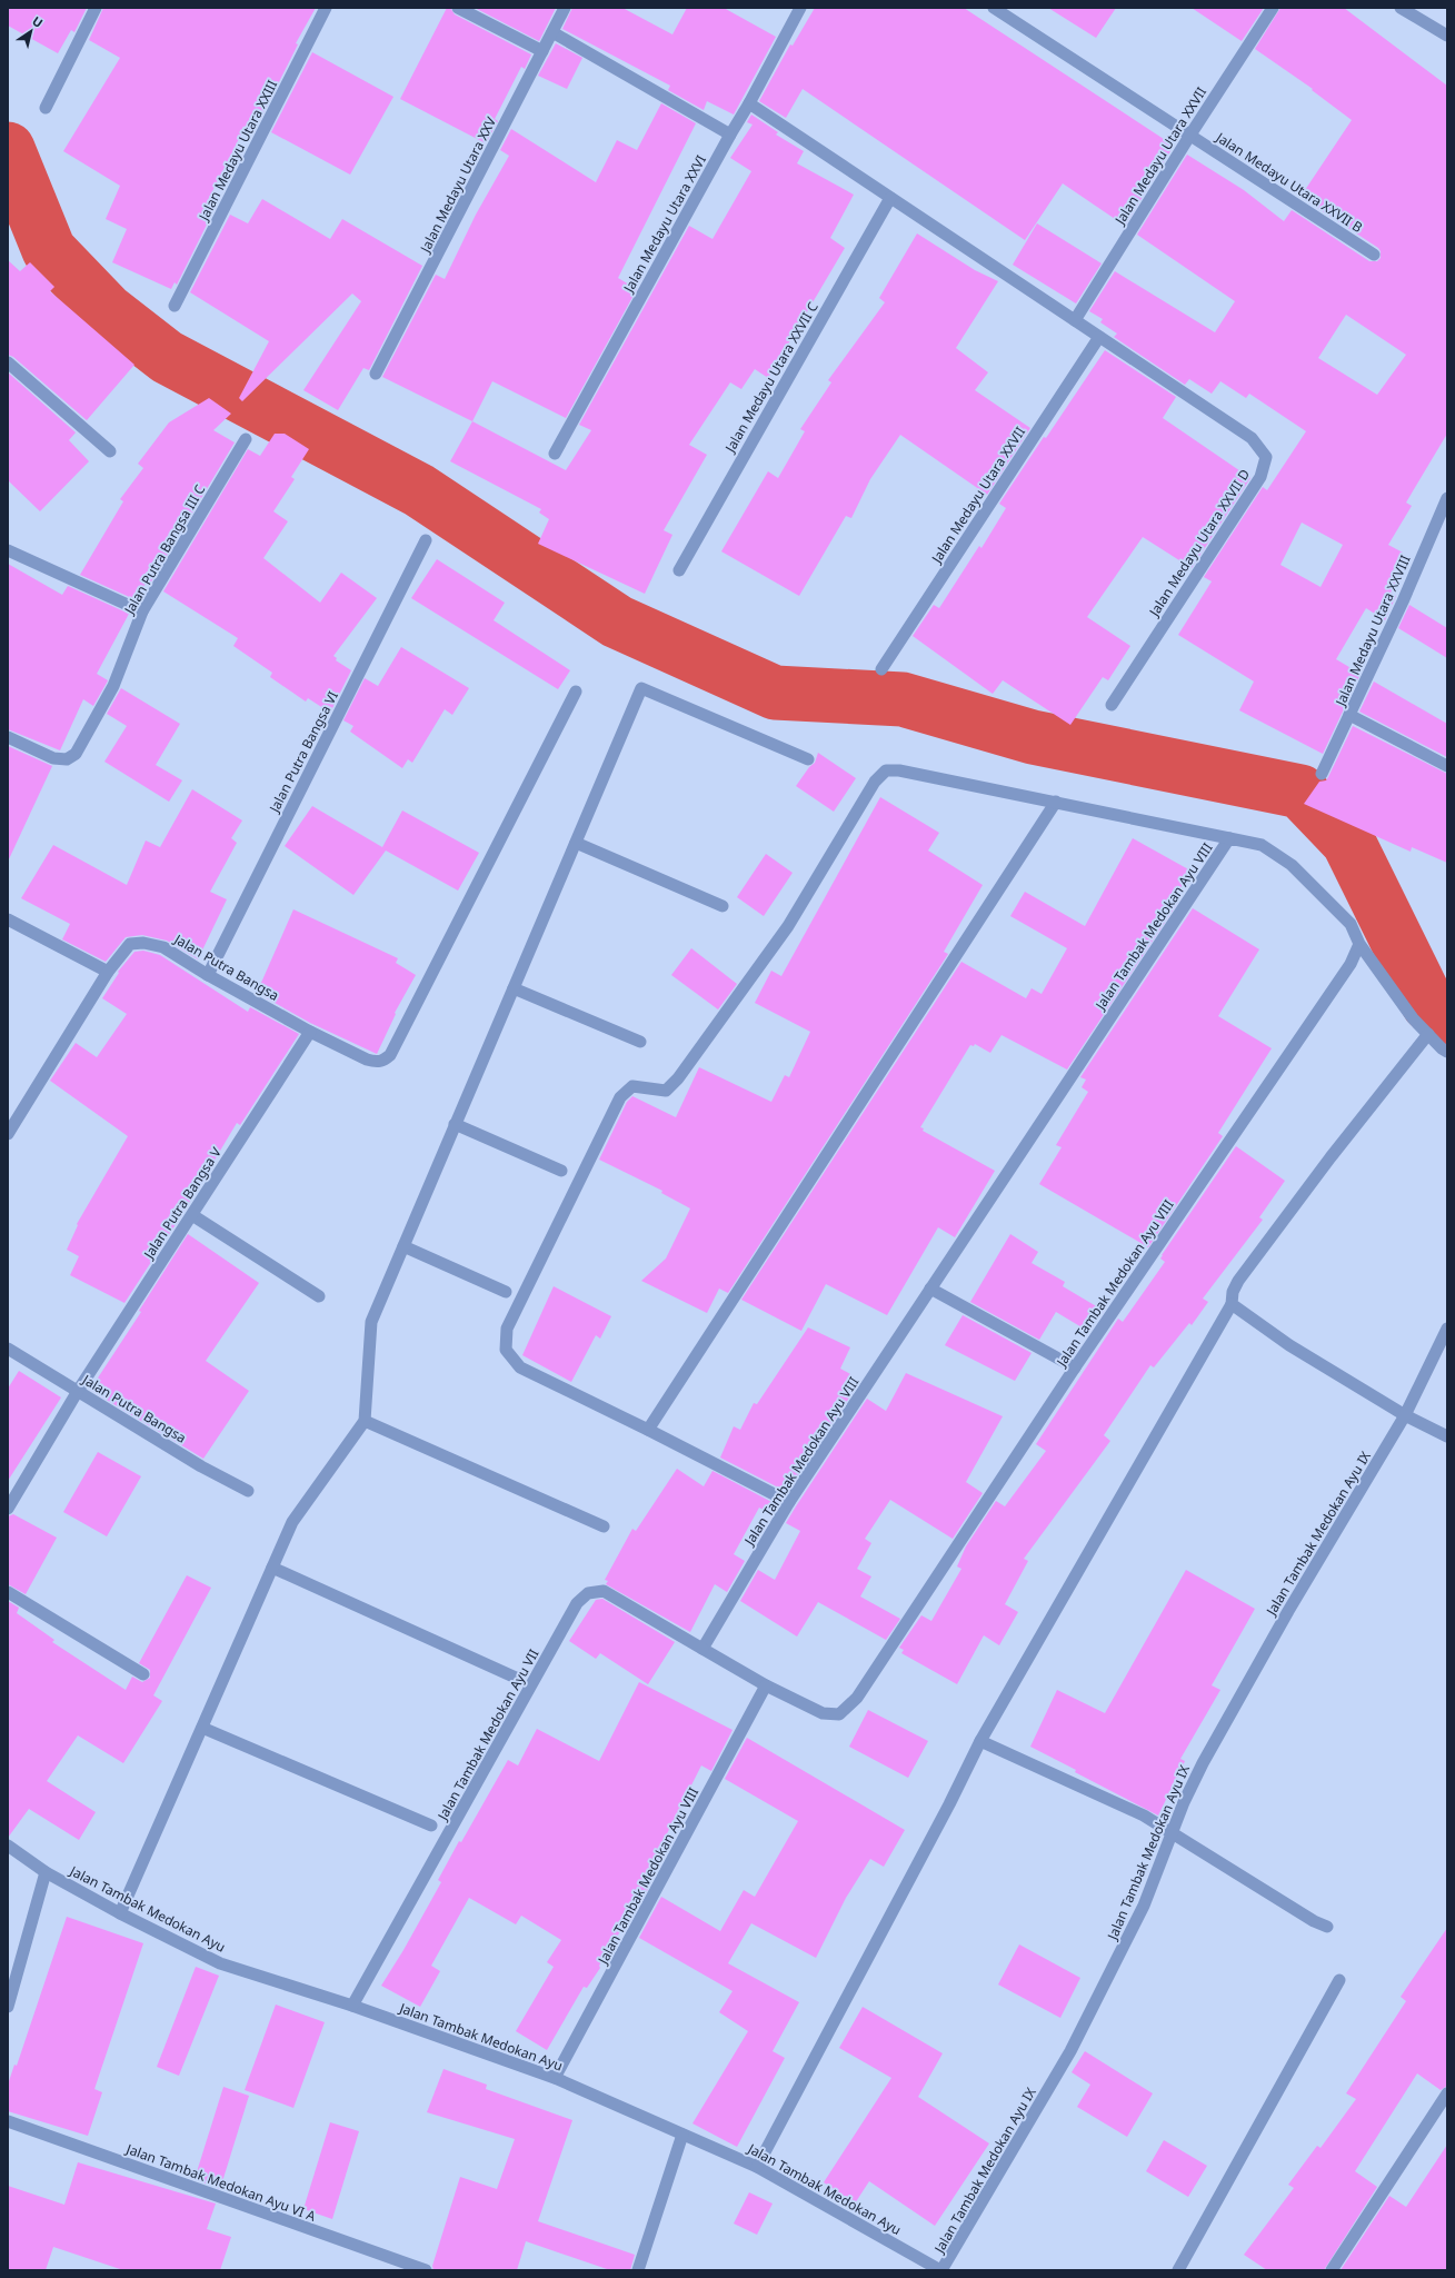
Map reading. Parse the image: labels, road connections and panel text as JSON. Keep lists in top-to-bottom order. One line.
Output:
{"streets":{"street":["Jalan Medayu Utara XXIII","Jalan Medayu Utara XXVII","Jalan Medayu Utara XXVII B","Jalan Medayu Utara XXV","Jalan Medayu Utara XXVI","Jalan Medayu Utara XXVII C","Jalan Medayu Utara XXVII D","Jalan Putra Bangsa III C","Jalan Medayu Utara XXVIII","Jalan Putra Bangsa VI","Jalan Tambak Medokan Ayu VIII","Jalan Putra Bangsa","Jalan Putra Bangsa V","Jalan Tambak Medokan Ayu IX","Jalan Tambak Medokan Ayu VII","Jalan Tambak Medokan Ayu","Jalan Tambak Medokan Ayu VI A"]},"crossings":[["Jalan Medayu Utara XXVII","Jalan Medayu Utara XXVII B"],["Jalan Medayu Utara XXVII","Jalan Medayu Utara XXVII D"],["Jalan Putra Bangsa VI","Jalan Putra Bangsa"],["Jalan Tambak Medokan Ayu VIII","Jalan Tambak Medokan Ayu VII"],["Jalan Tambak Medokan Ayu VIII","Jalan Tambak Medokan Ayu"],["Jalan Putra Bangsa","Jalan Putra Bangsa V"],["Jalan Tambak Medokan Ayu IX","Jalan Tambak Medokan Ayu"],["Jalan Tambak Medokan Ayu VII","Jalan Tambak Medokan Ayu"]],"north":"top right"}
